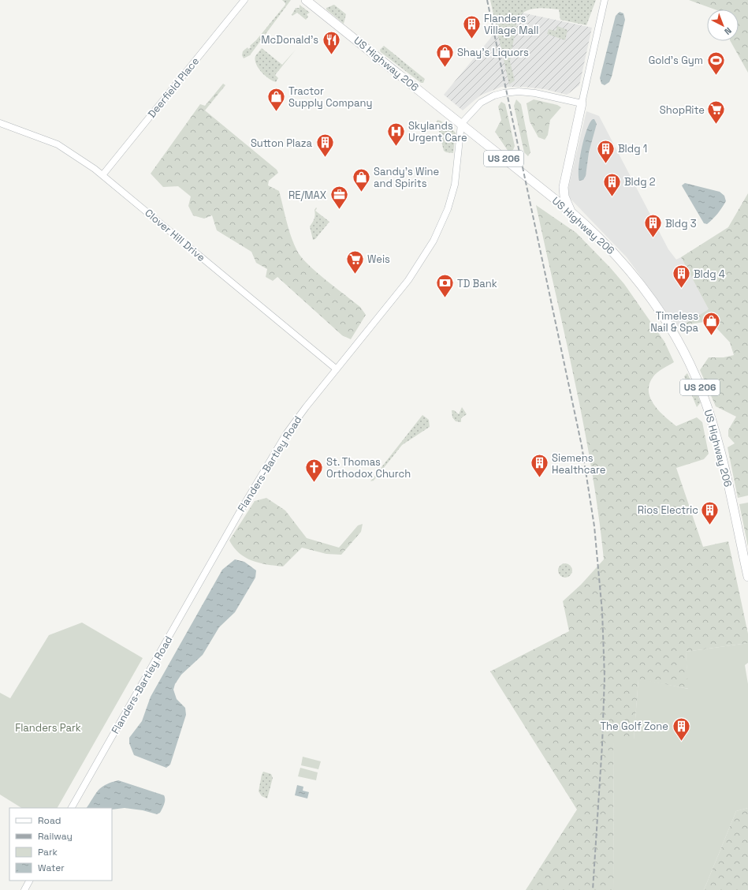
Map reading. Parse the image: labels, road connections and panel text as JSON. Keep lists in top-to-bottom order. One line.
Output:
{"streets":{"highway":["US Highway 206","US 206"],"street":["Deerfield Place","Clover Hill Drive","Flanders-Bartley Road"]},"crossings":[["US Highway 206","Flanders-Bartley Road"],["Deerfield Place","Clover Hill Drive"],["Clover Hill Drive","Flanders-Bartley Road"]],"parks":["Flanders Park"],"places":{"building":["Flanders Village Mall","Sutton Plaza","Bldg 1","Bldg 2","Bldg 3","Bldg 4","Siemens Healthcare","Rios Electric","The Golf Zone"],"restaurant":["McDonald's"],"shop":["Shay's Liquors","Tractor Supply Company","Sandy's Wine and Spirits","Timeless Nail & Spa"],"sports":["Gold's Gym"],"supermarket":["ShopRite","Weis"],"hospital":["Skylands Urgent Care"],"office":["RE/MAX"],"bank":["TD Bank"],"church":["St. Thomas Orthodox Church"]},"legend":["Road","Railway","Park","Water"],"north":"bottom right"}
